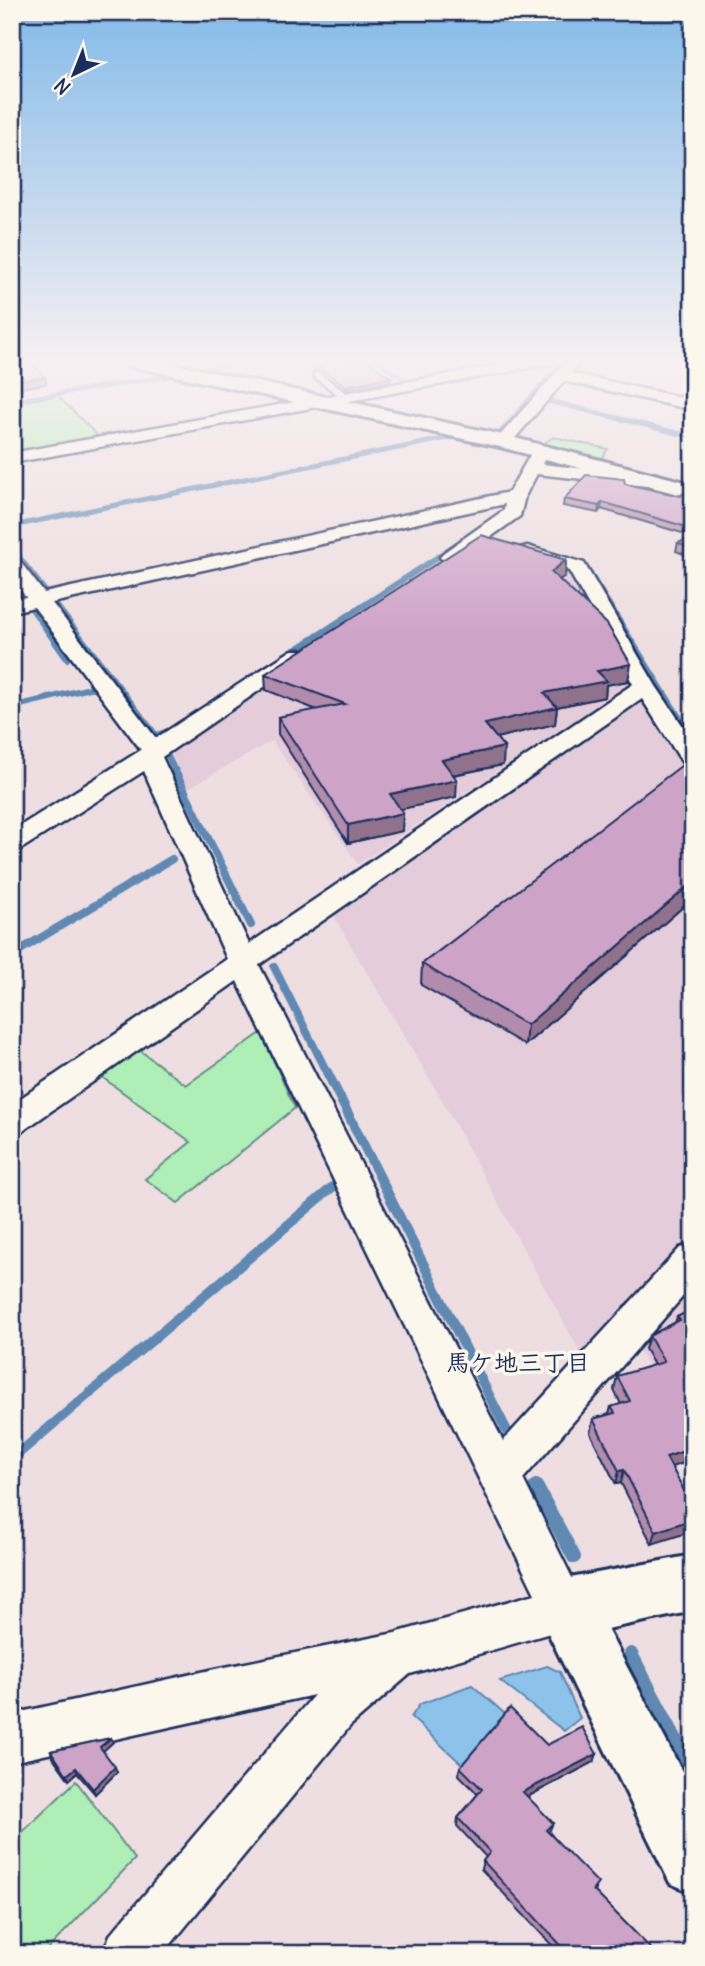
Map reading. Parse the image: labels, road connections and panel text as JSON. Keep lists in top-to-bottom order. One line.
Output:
{"districts":["馬ケ地三丁目"],"north":"bottom left"}
